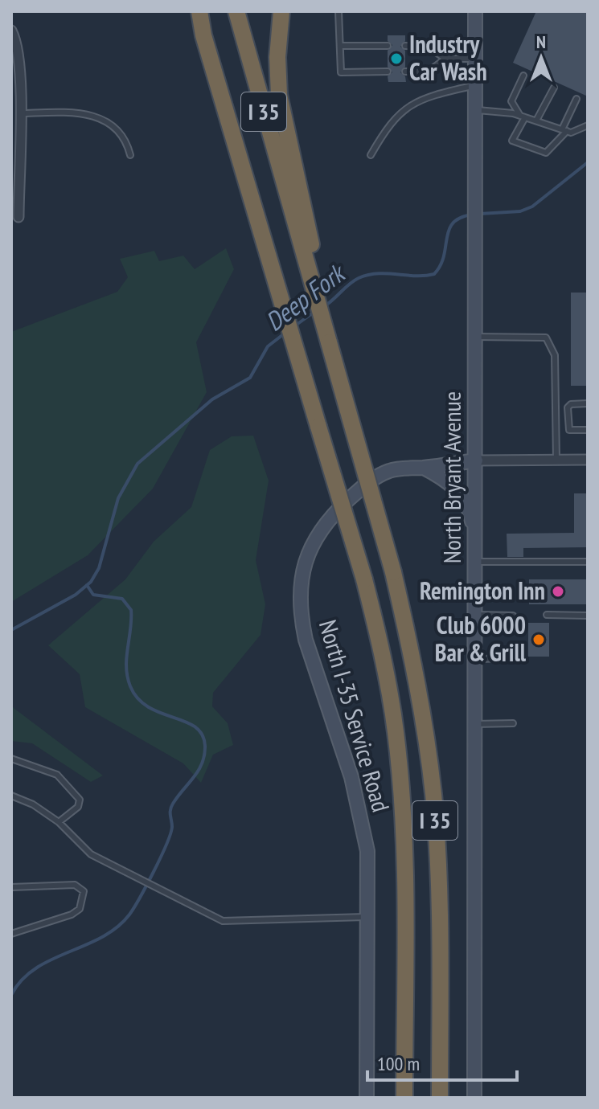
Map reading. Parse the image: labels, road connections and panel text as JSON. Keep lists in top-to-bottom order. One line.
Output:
{"streets":{"highway":["I 35"],"main road":["North Bryant Avenue","North I-35 Service Road"]},"crossings":[["North Bryant Avenue","North I-35 Service Road"]],"water":["Deep Fork"],"places":["Industry Car Wash","Remington Inn","Club 6000 Bar & Grill"],"scale_bar":"100 m","north":"top"}
